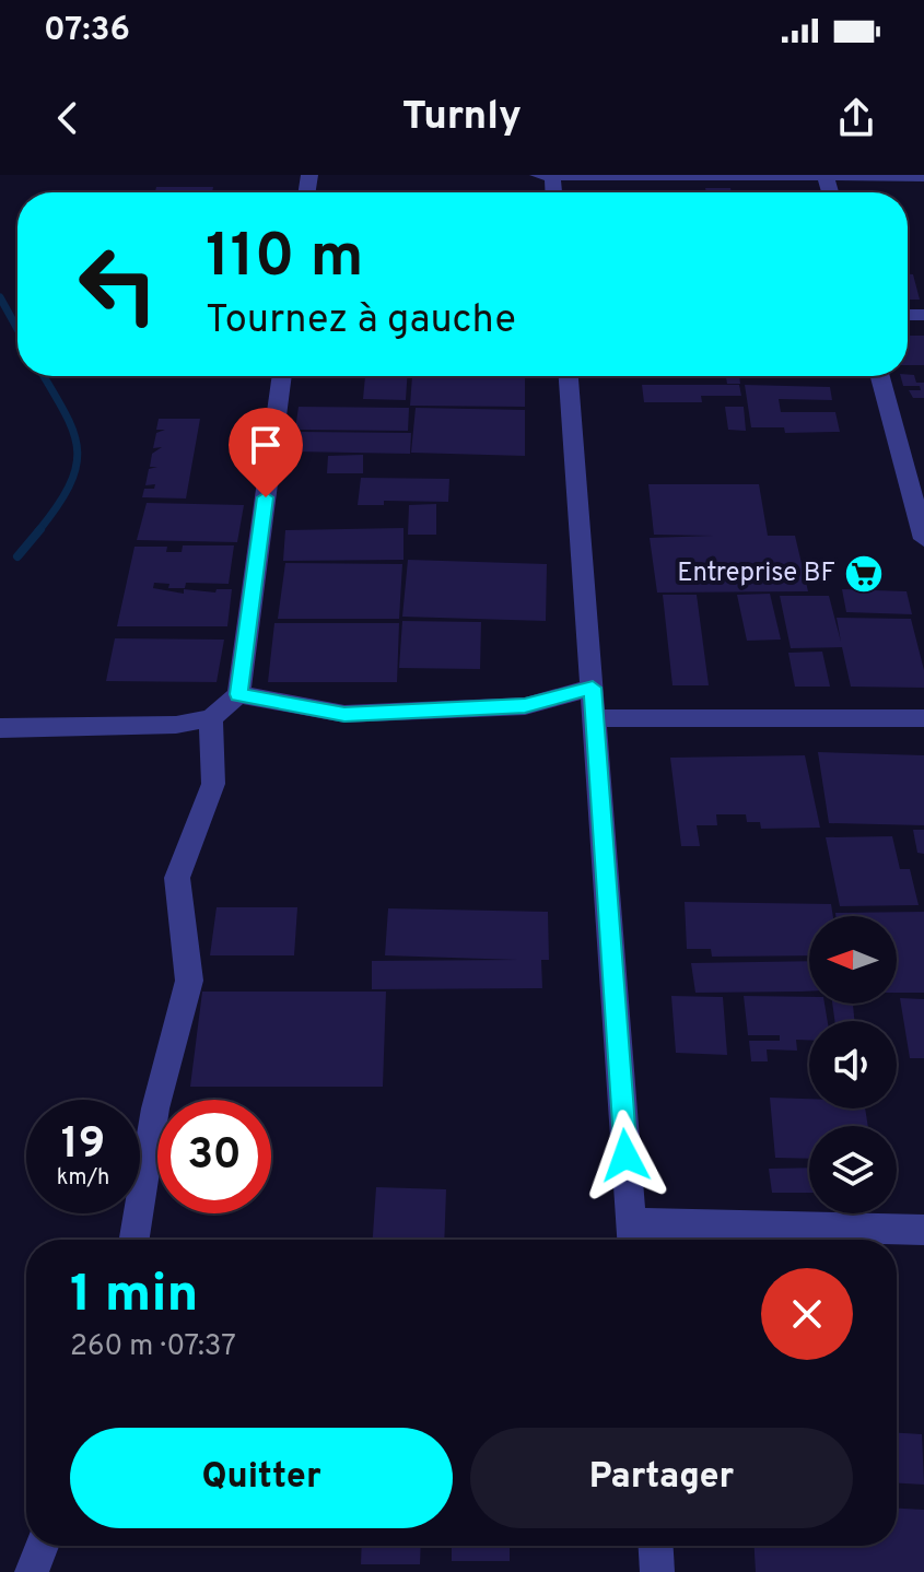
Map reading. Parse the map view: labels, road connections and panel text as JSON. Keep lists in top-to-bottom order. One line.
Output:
{"places":{"supermarket":["Entreprise BF"]},"north":"left","page":{"status":"07:36","header":"Turnly","turn":["110 m","Tournez à gauche"],"speed":"19 km/h","limit":"30","heading":["1 min","260 m · 07:37"],"buttons":["Quitter","Partager"]}}
